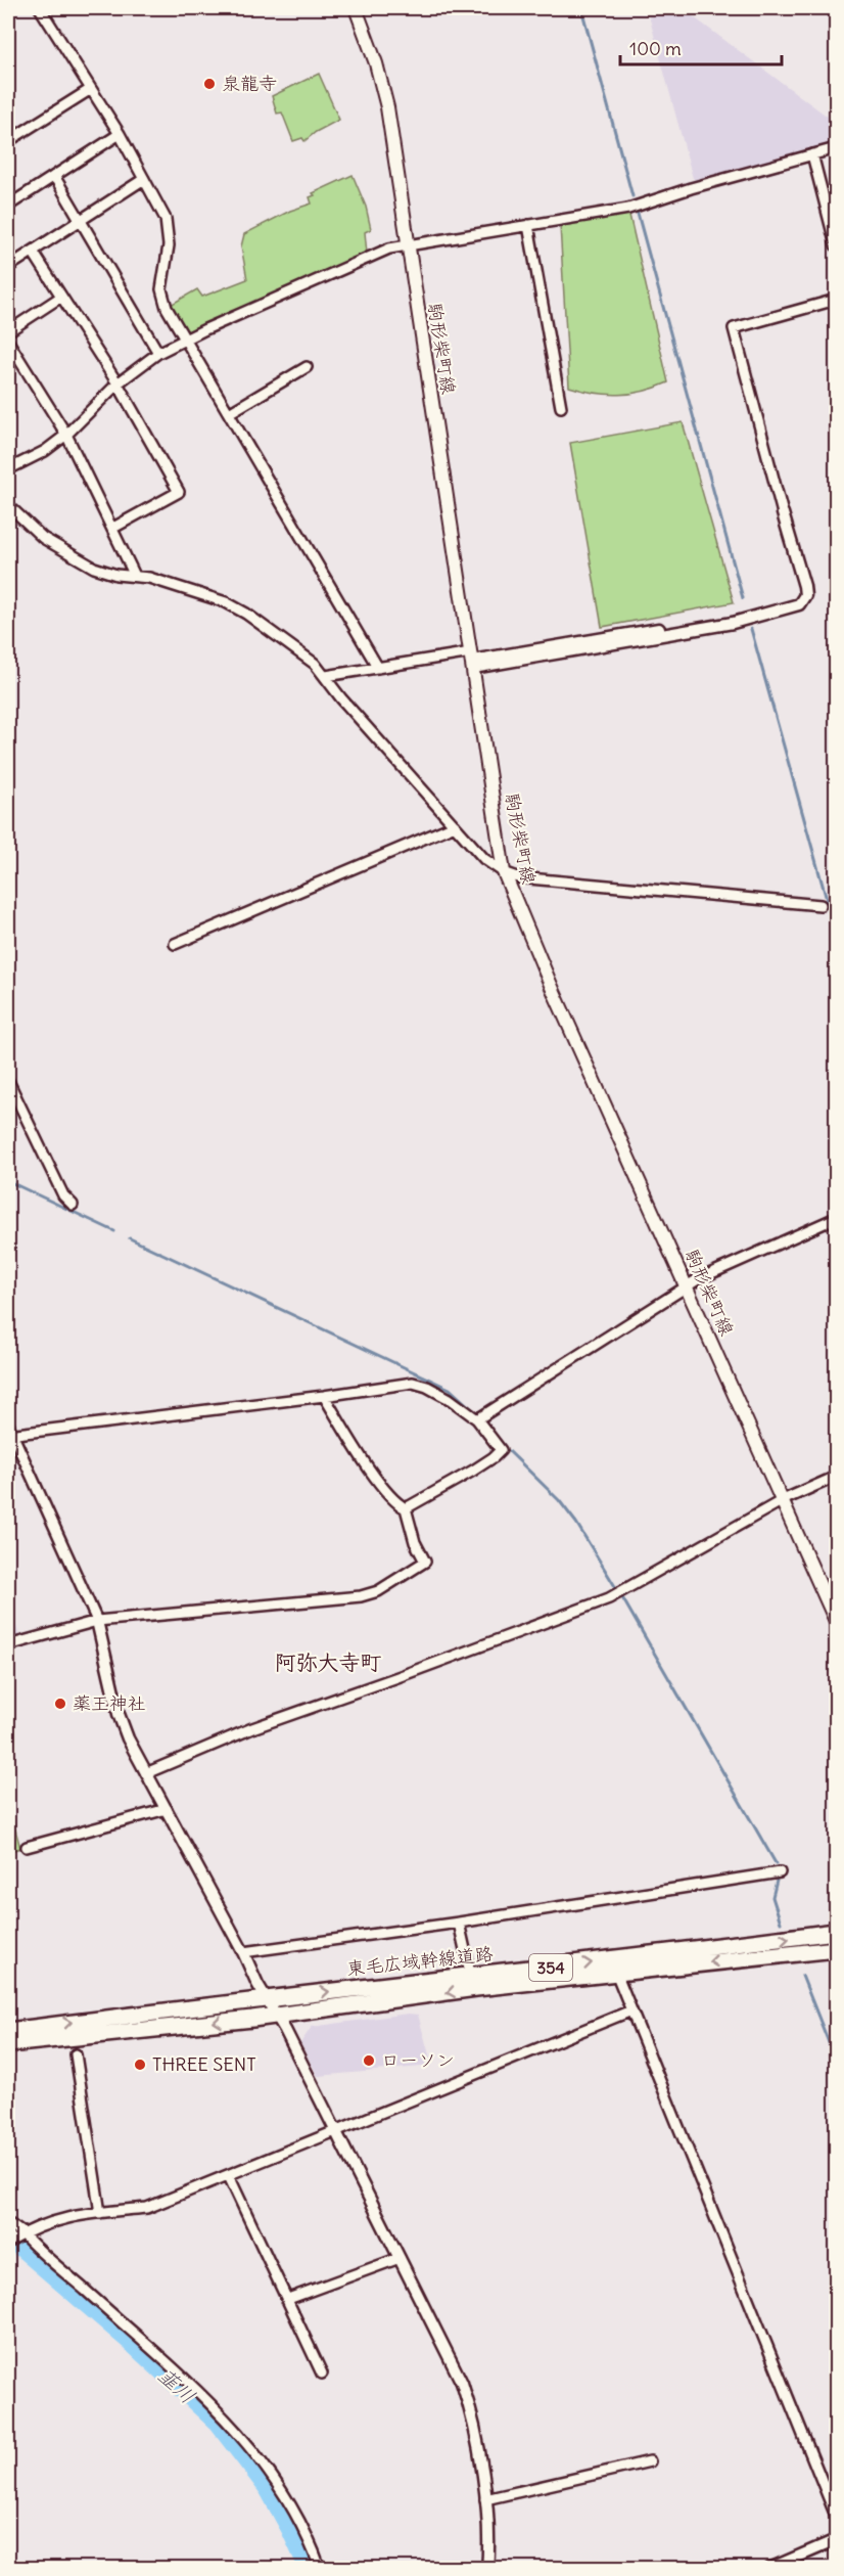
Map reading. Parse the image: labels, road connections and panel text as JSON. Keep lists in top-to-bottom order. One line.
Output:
{"streets":{"highway":["東毛広域幹線道路","354"],"main road":["駒形柴町線"]},"districts":["阿弥大寺町"],"water":["韮川"],"places":["泉龍寺","薬王神社","ローソン","THREE SENT"],"scale_bar":"100 m"}
